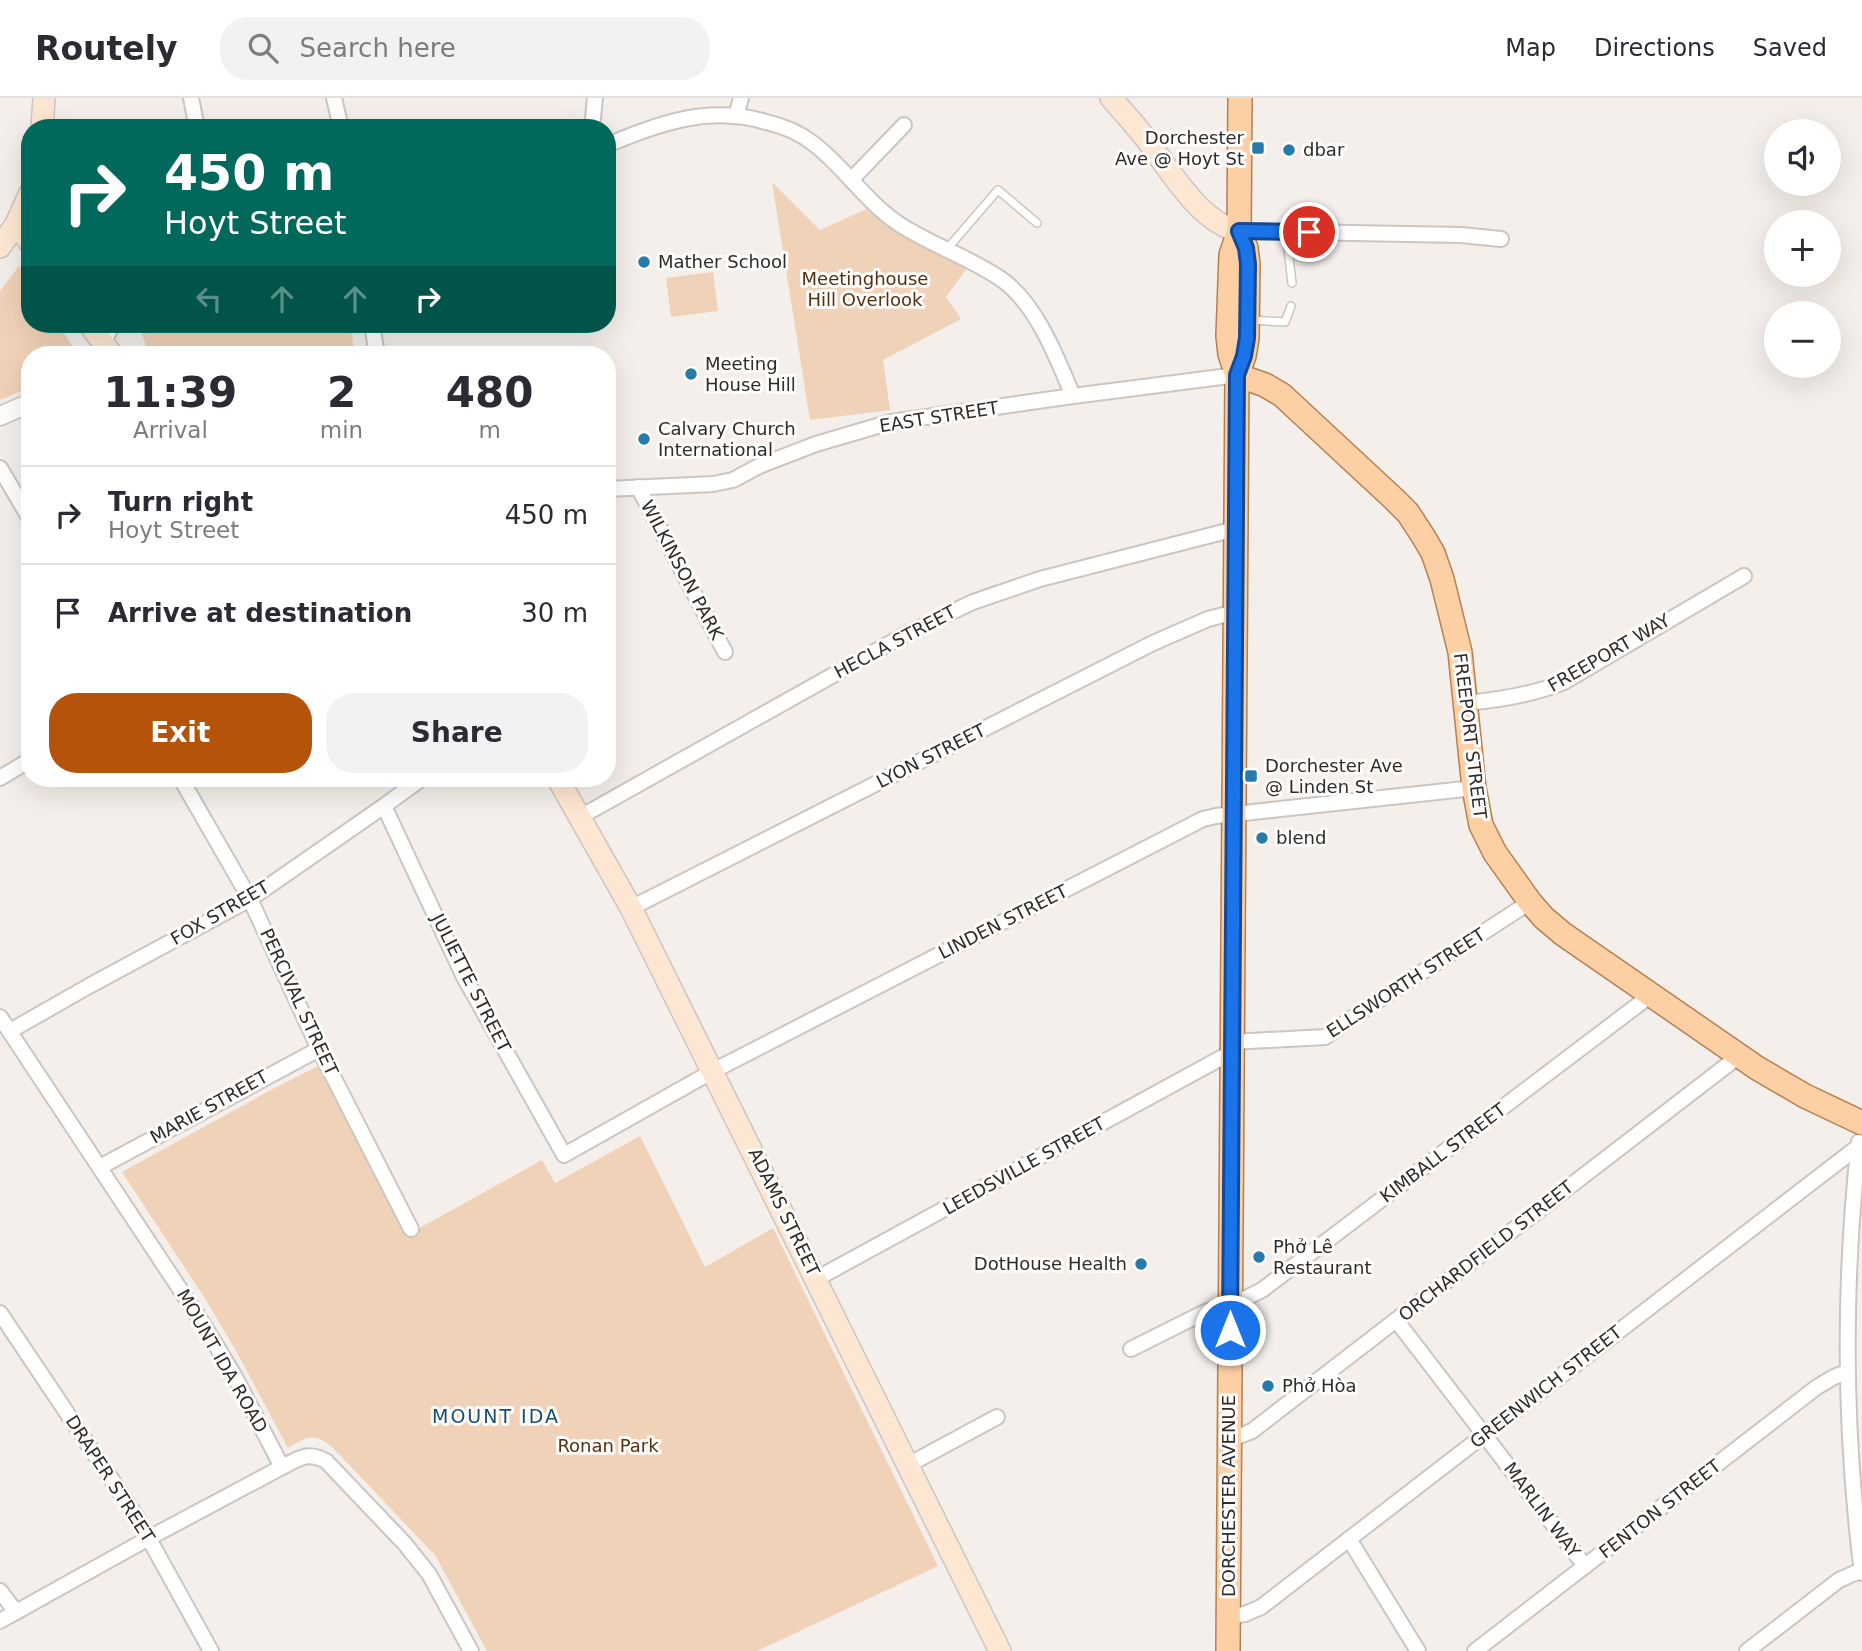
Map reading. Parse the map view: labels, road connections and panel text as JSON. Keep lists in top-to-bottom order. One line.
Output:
{"streets":{"main road":["FREEPORT STREET","ADAMS STREET","DORCHESTER AVENUE"],"street":["EAST STREET","WILKINSON PARK","HECLA STREET","FREEPORT WAY","LYON STREET","FOX STREET","LINDEN STREET","JULIETTE STREET","ELLSWORTH STREET","PERCIVAL STREET","MARIE STREET","KIMBALL STREET","LEEDSVILLE STREET","ORCHARDFIELD STREET","MOUNT IDA ROAD","GREENWICH STREET","DRAPER STREET","FENTON STREET","MARLIN WAY"]},"crossings":[["EAST STREET","WILKINSON PARK"],["EAST STREET","FREEPORT STREET"],["EAST STREET","DORCHESTER AVENUE"],["HECLA STREET","ADAMS STREET"],["HECLA STREET","DORCHESTER AVENUE"],["FREEPORT WAY","FREEPORT STREET"],["FREEPORT STREET","LINDEN STREET"],["FREEPORT STREET","ELLSWORTH STREET"],["FREEPORT STREET","KIMBALL STREET"],["FREEPORT STREET","ORCHARDFIELD STREET"],["FREEPORT STREET","GREENWICH STREET"],["FREEPORT STREET","DORCHESTER AVENUE"],["LYON STREET","ADAMS STREET"],["LYON STREET","DORCHESTER AVENUE"],["FOX STREET","JULIETTE STREET"],["FOX STREET","PERCIVAL STREET"],["FOX STREET","MOUNT IDA ROAD"],["LINDEN STREET","JULIETTE STREET"],["LINDEN STREET","ADAMS STREET"],["LINDEN STREET","DORCHESTER AVENUE"],["ELLSWORTH STREET","LEEDSVILLE STREET"],["ELLSWORTH STREET","DORCHESTER AVENUE"],["PERCIVAL STREET","MARIE STREET"],["MARIE STREET","MOUNT IDA ROAD"],["KIMBALL STREET","DORCHESTER AVENUE"],["LEEDSVILLE STREET","ADAMS STREET"],["LEEDSVILLE STREET","DORCHESTER AVENUE"],["ORCHARDFIELD STREET","DORCHESTER AVENUE"],["ORCHARDFIELD STREET","MARLIN WAY"],["GREENWICH STREET","DORCHESTER AVENUE"],["GREENWICH STREET","MARLIN WAY"],["FENTON STREET","MARLIN WAY"]],"districts":["MOUNT IDA"],"parks":["Meetinghouse Hill Overlook","Ronan Park"],"places":{"transit":["Dorchester Ave @ Hoyt St","Dorchester Ave @ Linden St"],"other":["dbar","Mather School","Meeting House Hill","Calvary Church International","blend","Phở Lê Restaurant","DotHouse Health","Phở Hòa"]},"page":{"header":"Routely","search":"Search here","nav":["Map","Directions","Saved"],"map_buttons":["+","−"],"turn":["450 m","Hoyt Street"],"eta":["11:39","Arrival","2","min","480","m"],"list":[{"name":"Turn right","note":"Hoyt Street","value":"450 m"},{"name":"Arrive at destination","value":"30 m"}],"buttons":["Exit","Share"]}}
